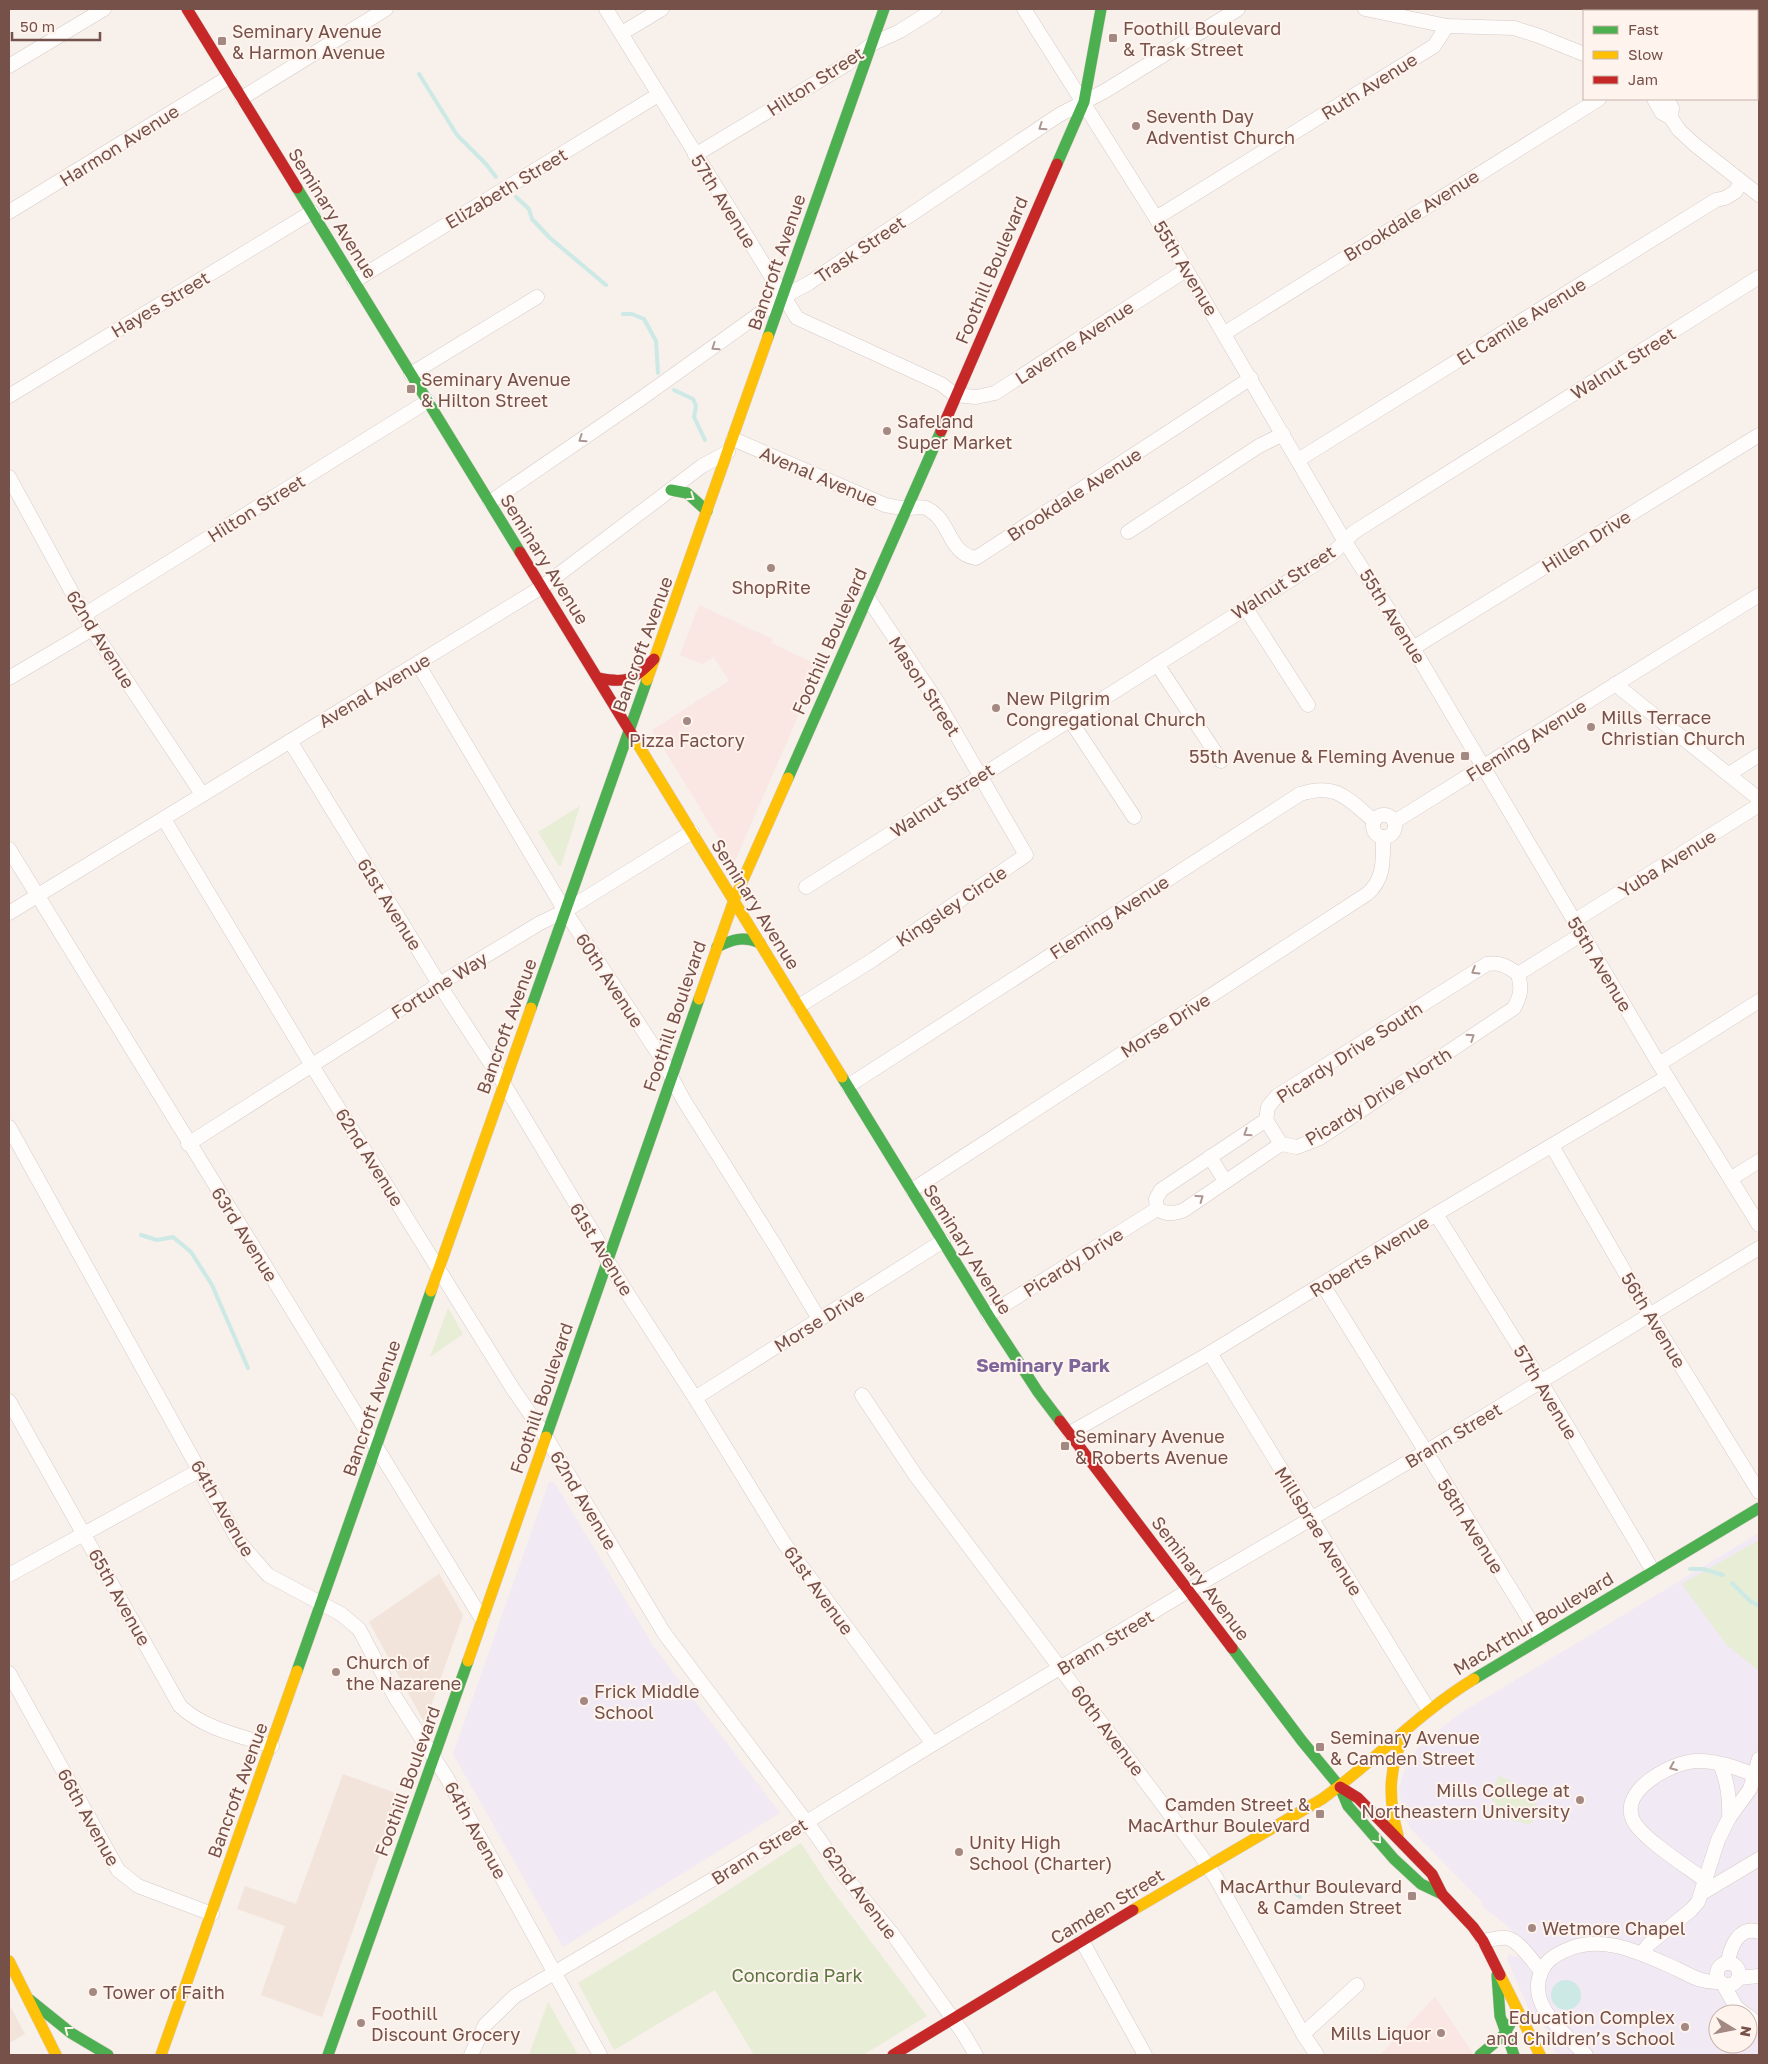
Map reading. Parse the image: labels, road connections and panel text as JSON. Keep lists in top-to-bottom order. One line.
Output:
{"streets":{"street":["Hilton Street","Ruth Avenue","Harmon Avenue","Elizabeth Street","57th Avenue","Seminary Avenue","Brookdale Avenue","Trask Street","Bancroft Avenue","55th Avenue","Foothill Boulevard","Hayes Street","El Camile Avenue","Laverne Avenue","Walnut Street","Avenal Avenue","Hillen Drive","62nd Avenue","Mason Street","Fleming Avenue","Yuba Avenue","61st Avenue","Kingsley Circle","60th Avenue","Fortune Way","Morse Drive","Picardy Drive South","Picardy Drive North","63rd Avenue","Roberts Avenue","Picardy Drive","56th Avenue","Brann Street","64th Avenue","58th Avenue","Millsbrae Avenue","65th Avenue","MacArthur Boulevard","66th Avenue","Camden Street"]},"crossings":[["Hilton Street","57th Avenue"],["Hilton Street","Seminary Avenue"],["Hilton Street","Bancroft Avenue"],["Hilton Street","62nd Avenue"],["Ruth Avenue","55th Avenue"],["Harmon Avenue","Seminary Avenue"],["Elizabeth Street","57th Avenue"],["Elizabeth Street","Seminary Avenue"],["57th Avenue","Trask Street"],["57th Avenue","Bancroft Avenue"],["57th Avenue","Foothill Boulevard"],["57th Avenue","Laverne Avenue"],["57th Avenue","Roberts Avenue"],["57th Avenue","Brann Street"],["57th Avenue","MacArthur Boulevard"],["Seminary Avenue","Trask Street"],["Seminary Avenue","Bancroft Avenue"],["Seminary Avenue","Foothill Boulevard"],["Seminary Avenue","Hayes Street"],["Seminary Avenue","Avenal Avenue"],["Seminary Avenue","Fleming Avenue"],["Seminary Avenue","Kingsley Circle"],["Seminary Avenue","Fortune Way"],["Seminary Avenue","Morse Drive"],["Seminary Avenue","Roberts Avenue"],["Seminary Avenue","Picardy Drive"],["Seminary Avenue","Brann Street"],["Seminary Avenue","MacArthur Boulevard"],["Seminary Avenue","Camden Street"],["Brookdale Avenue","55th Avenue"],["Brookdale Avenue","Foothill Boulevard"],["Brookdale Avenue","Avenal Avenue"],["Trask Street","Bancroft Avenue"],["Trask Street","55th Avenue"],["Trask Street","Foothill Boulevard"],["Bancroft Avenue","Avenal Avenue"],["Bancroft Avenue","62nd Avenue"],["Bancroft Avenue","61st Avenue"],["Bancroft Avenue","60th Avenue"],["Bancroft Avenue","Fortune Way"],["Bancroft Avenue","63rd Avenue"],["Bancroft Avenue","64th Avenue"],["Bancroft Avenue","65th Avenue"],["Bancroft Avenue","66th Avenue"],["55th Avenue","Foothill Boulevard"],["55th Avenue","El Camile Avenue"],["55th Avenue","Laverne Avenue"],["55th Avenue","Walnut Street"],["55th Avenue","Hillen Drive"],["55th Avenue","Fleming Avenue"],["55th Avenue","Yuba Avenue"],["55th Avenue","Roberts Avenue"],["Foothill Boulevard","Laverne Avenue"],["Foothill Boulevard","Avenal Avenue"],["Foothill Boulevard","62nd Avenue"],["Foothill Boulevard","Mason Street"],["Foothill Boulevard","61st Avenue"],["Foothill Boulevard","60th Avenue"],["Foothill Boulevard","63rd Avenue"],["Foothill Boulevard","64th Avenue"],["Walnut Street","Mason Street"],["Walnut Street","Kingsley Circle"],["Avenal Avenue","62nd Avenue"],["Avenal Avenue","61st Avenue"],["Avenal Avenue","60th Avenue"],["Avenal Avenue","63rd Avenue"],["62nd Avenue","Fortune Way"],["62nd Avenue","Brann Street"],["62nd Avenue","Camden Street"],["Mason Street","Kingsley Circle"],["Fleming Avenue","Morse Drive"],["61st Avenue","Fortune Way"],["61st Avenue","Morse Drive"],["61st Avenue","Brann Street"],["60th Avenue","Fortune Way"],["60th Avenue","Morse Drive"],["60th Avenue","Brann Street"],["60th Avenue","Camden Street"],["Fortune Way","63rd Avenue"],["Picardy Drive South","Picardy Drive North"],["Picardy Drive South","Picardy Drive"],["Picardy Drive North","Picardy Drive"],["Roberts Avenue","56th Avenue"],["Roberts Avenue","58th Avenue"],["Roberts Avenue","Millsbrae Avenue"],["56th Avenue","Brann Street"],["Brann Street","64th Avenue"],["Brann Street","58th Avenue"],["Brann Street","Millsbrae Avenue"],["58th Avenue","MacArthur Boulevard"],["Millsbrae Avenue","MacArthur Boulevard"],["MacArthur Boulevard","Camden Street"]],"one_way":["Trask Street","Picardy Drive South","Picardy Drive North"],"districts":["Seminary Park"],"parks":["Concordia Park"],"places":{"transit":["Foothill Boulevard & Trask Street","Seminary Avenue & Harmon Avenue","Seminary Avenue & Hilton Street","55th Avenue & Fleming Avenue","Seminary Avenue & Roberts Avenue","Seminary Avenue & Camden Street","Camden Street & MacArthur Boulevard","MacArthur Boulevard & Camden Street"],"other":["Seventh Day Adventist Church","Safeland Super Market","ShopRite","New Pilgrim Congregational Church","Pizza Factory","Mills Terrace Christian Church","Church of the Nazarene","Frick Middle School","Mills College at Northeastern University","Unity High School (Charter)","Wetmore Chapel","Tower of Faith","Foothill Discount Grocery","Education Complex and Children’s School","Mills Liquor"]},"legend":["Fast","Slow","Jam"],"scale_bar":"50 m","north":"right"}
